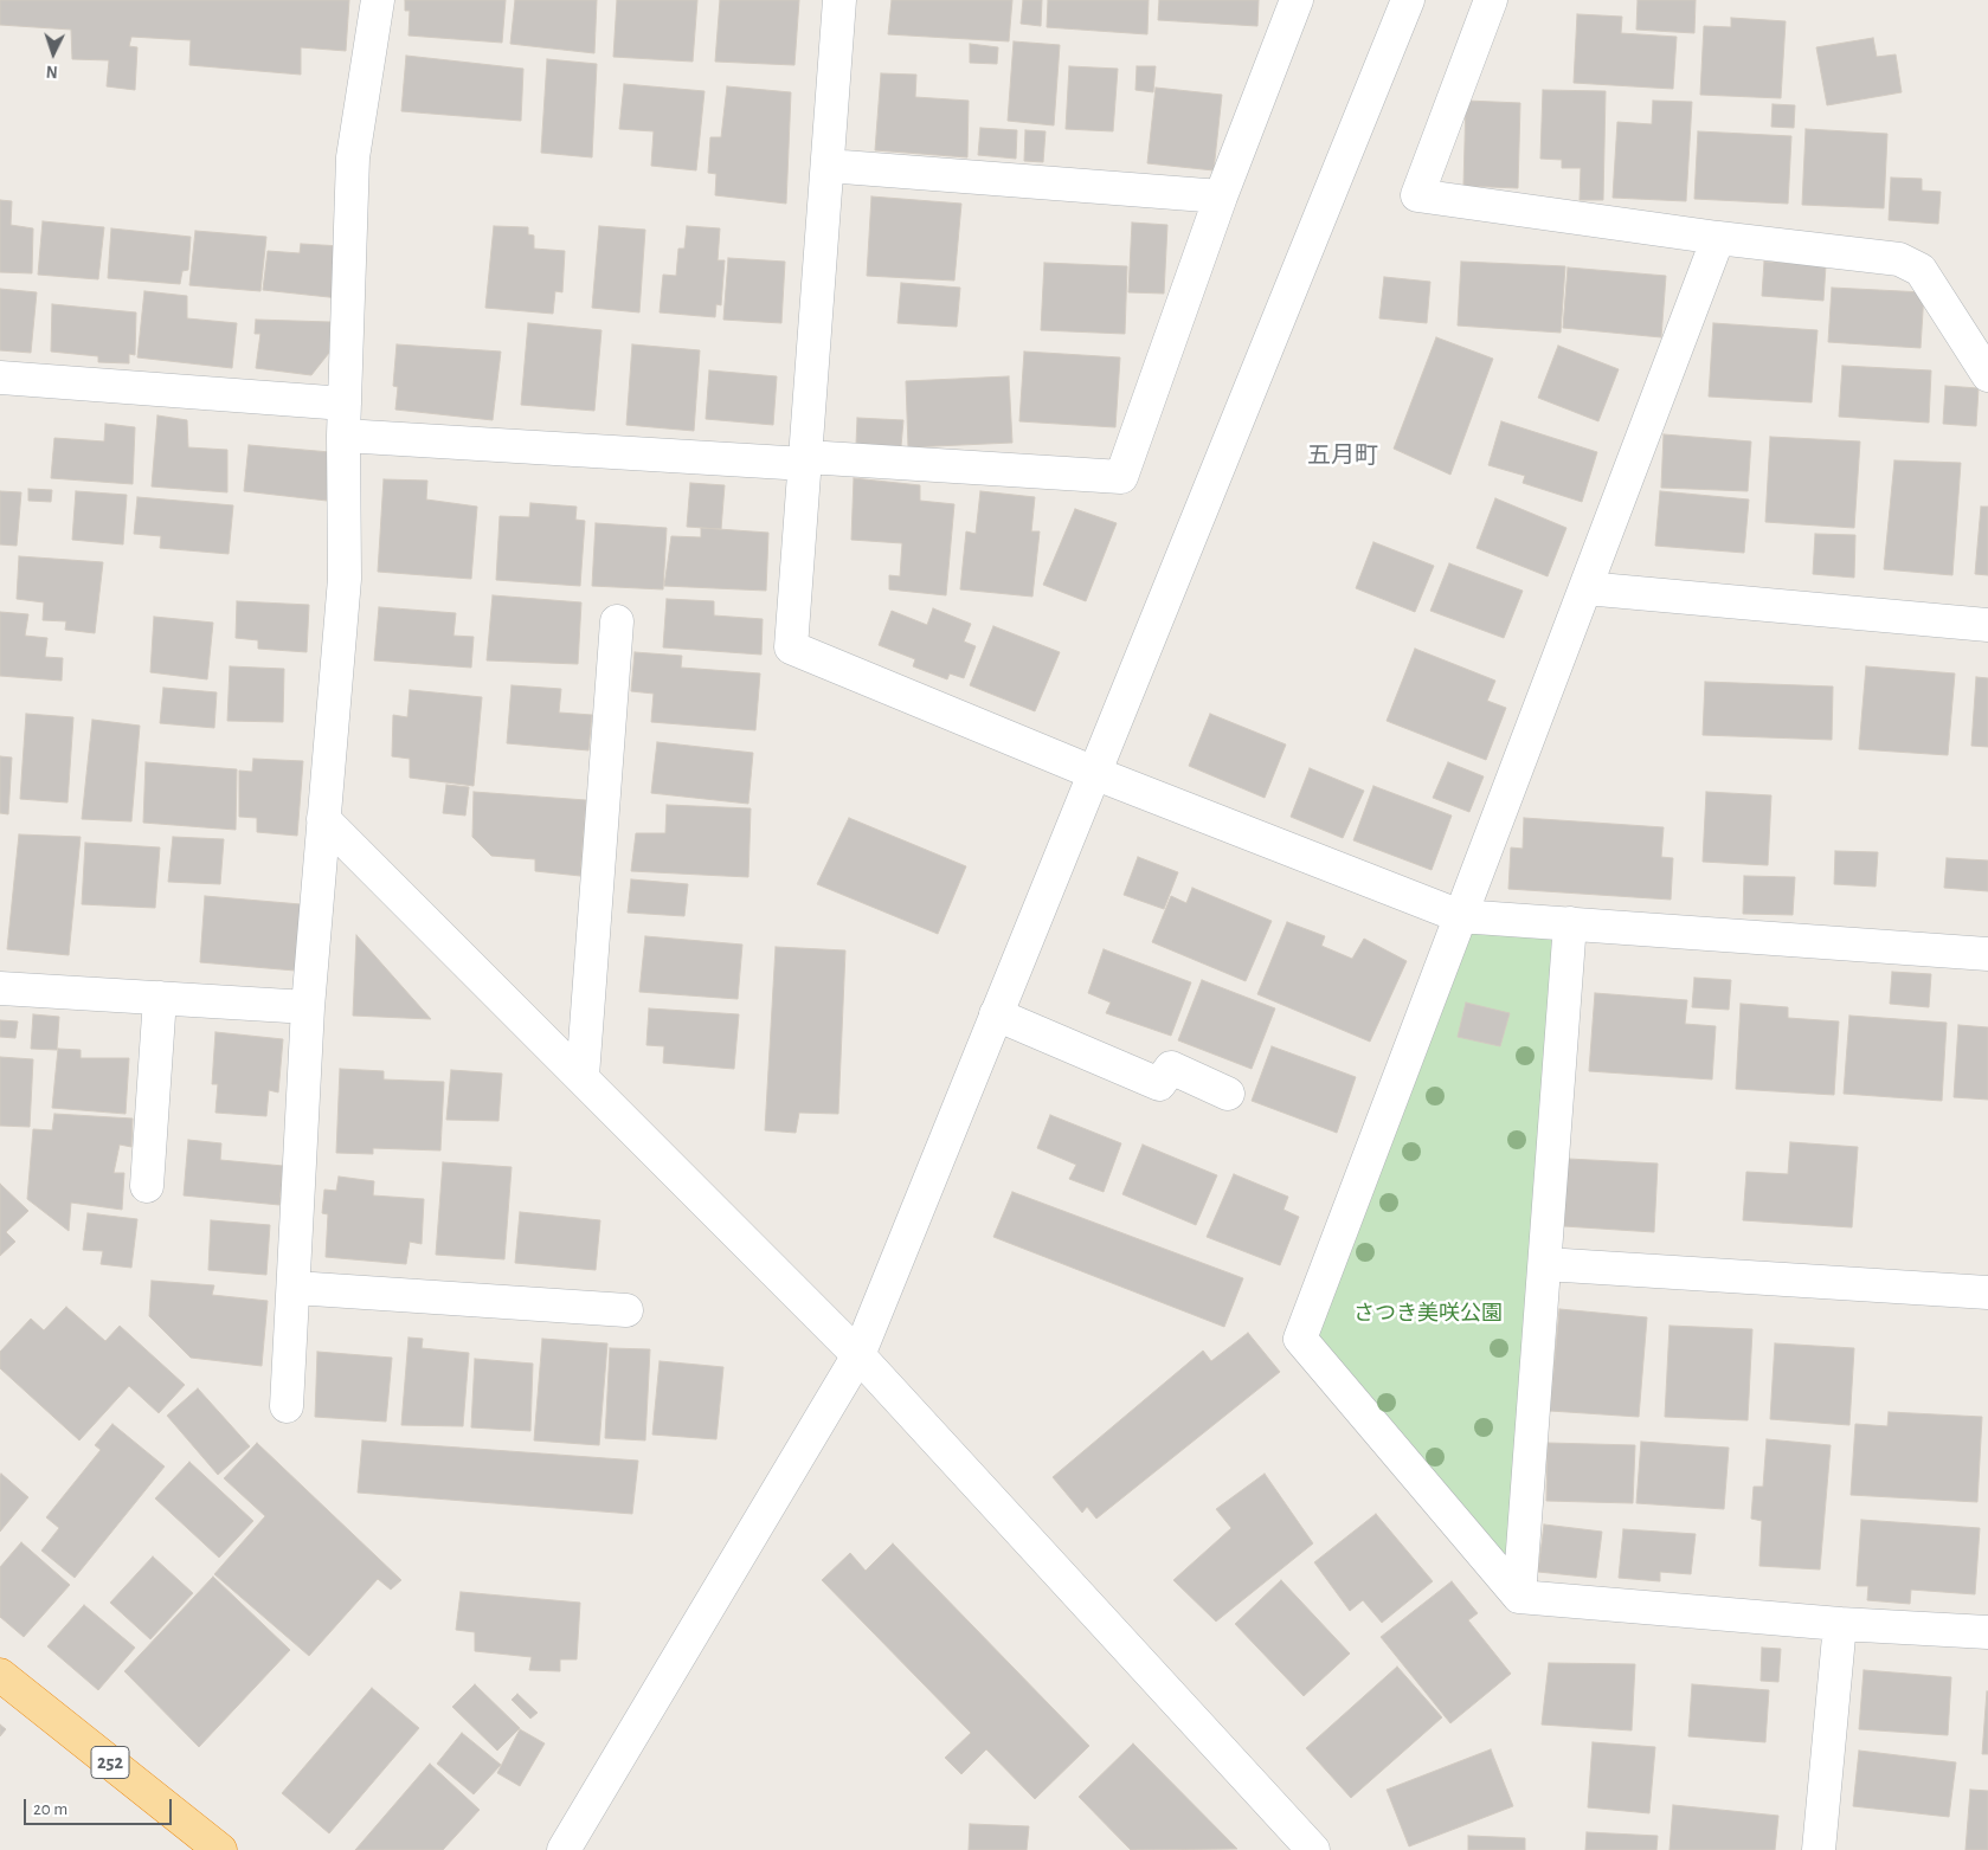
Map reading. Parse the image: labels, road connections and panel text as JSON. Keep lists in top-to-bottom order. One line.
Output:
{"streets":{"highway":["252"]},"districts":["五月町"],"parks":["さつき美咲公園"],"scale_bar":"20 m","north":"bottom"}
